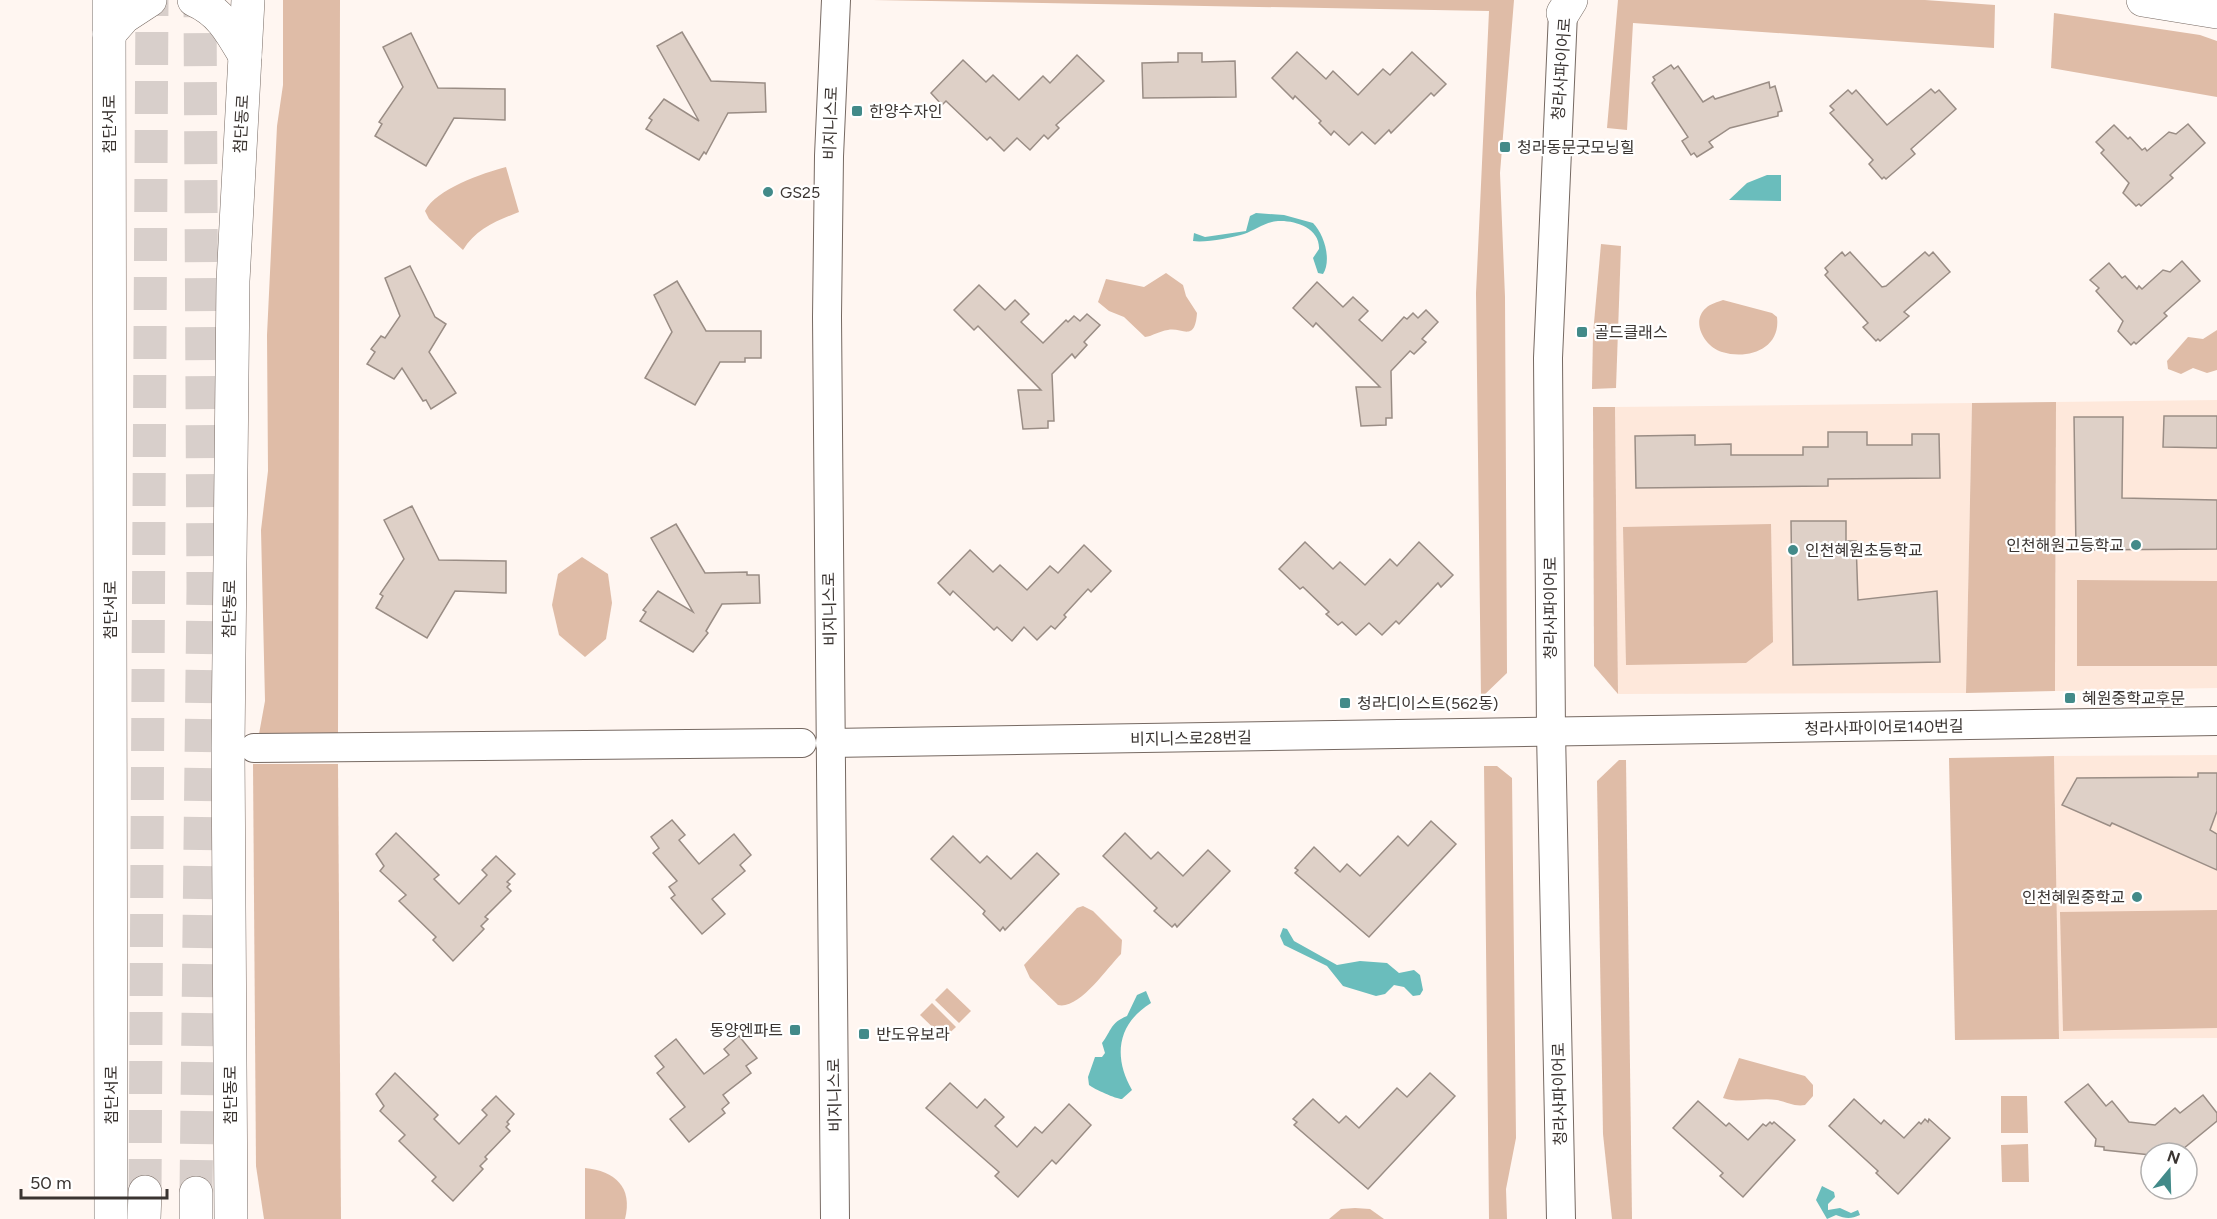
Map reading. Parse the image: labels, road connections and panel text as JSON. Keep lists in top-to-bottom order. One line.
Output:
{"streets":{"main road":["첨단서로","첨단동로"],"street":["청라사파이어로","비지니스로","청라사파이어로140번길","비지니스로28번길"]},"crossings":[["청라사파이어로","청라사파이어로140번길"],["청라사파이어로","비지니스로28번길"],["비지니스로","비지니스로28번길"],["청라사파이어로140번길","비지니스로28번길"]],"places":{"transit":["한양수자인","청라동문굿모닝힐","골드클래스","혜원중학교후문","청라디이스트(562동)","동양엔파트","반도유보라"],"other":["GS25","인천해원고등학교","인천혜원초등학교","인천혜원중학교"]},"scale_bar":"50 m","north":"top"}
